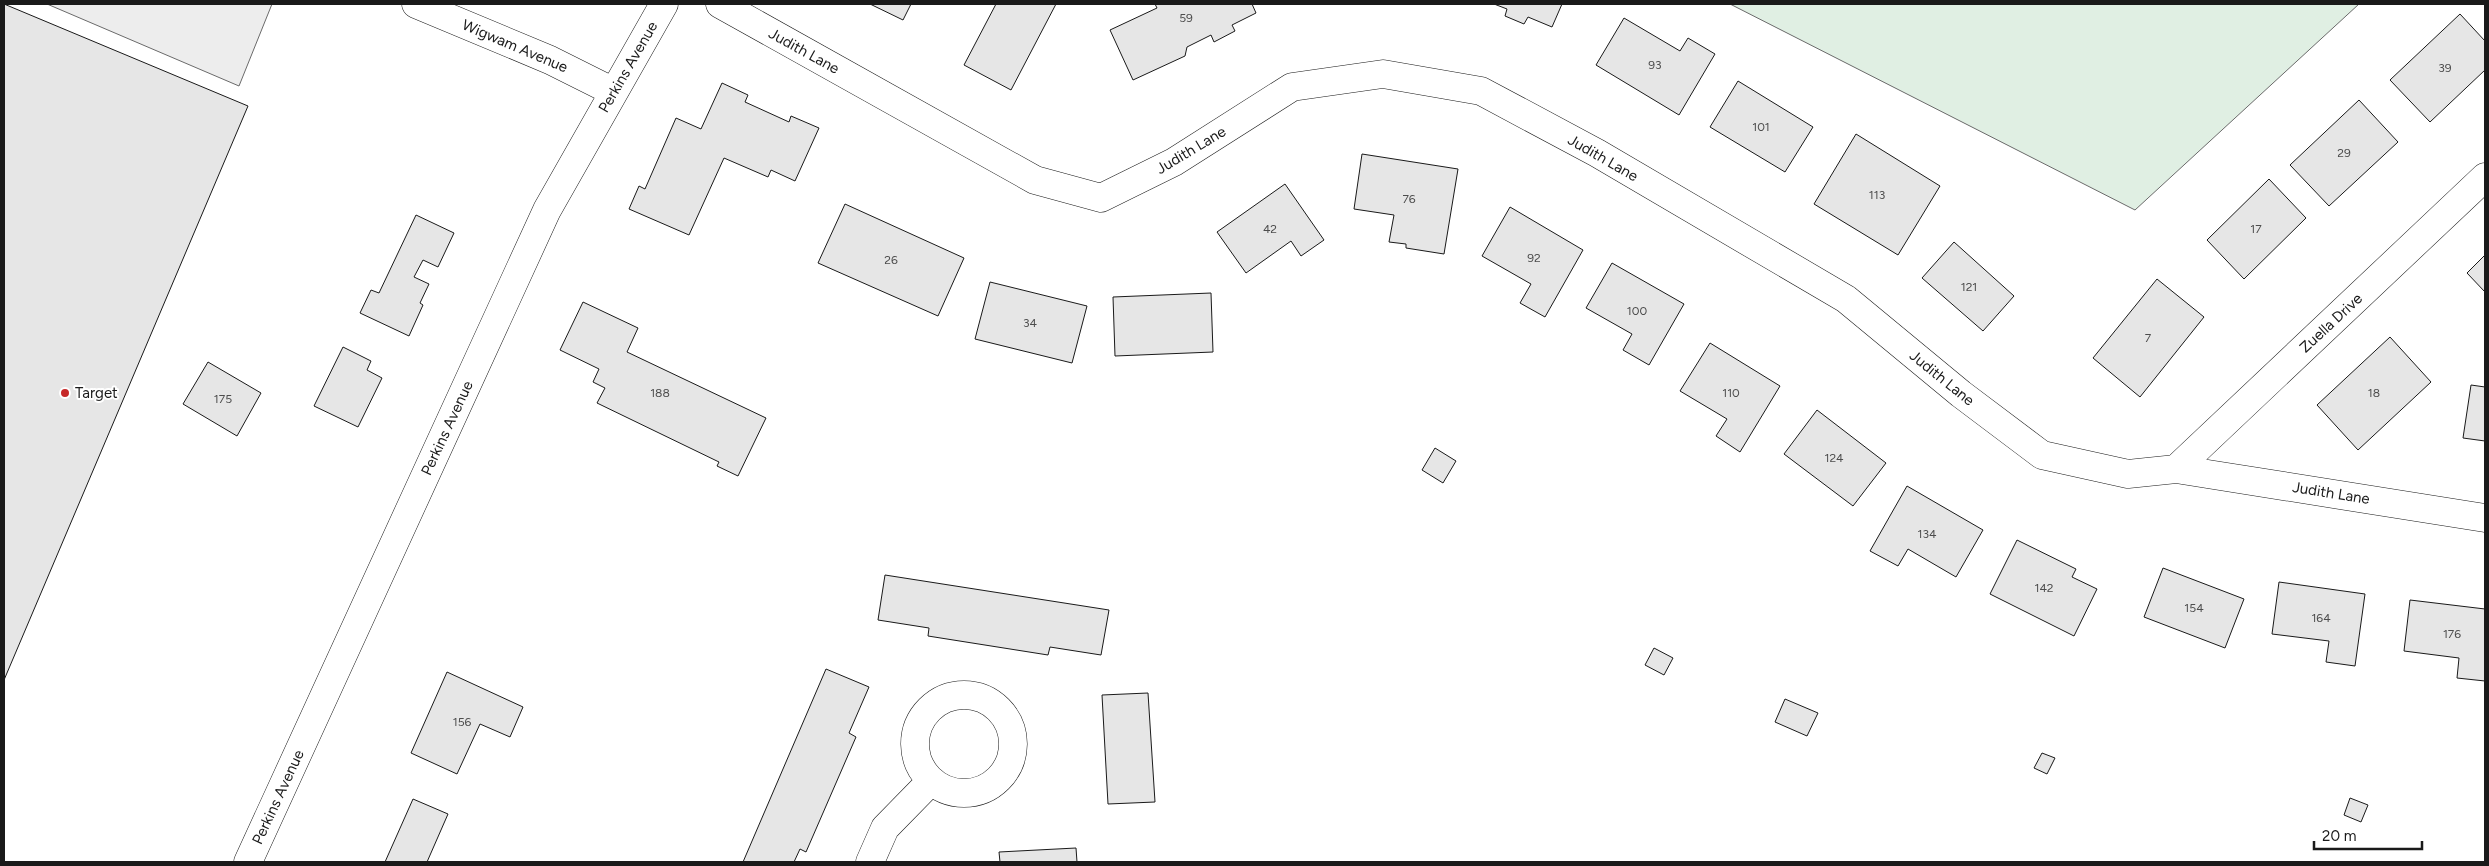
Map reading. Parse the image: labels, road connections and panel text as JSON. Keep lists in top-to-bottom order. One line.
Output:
{"streets":{"street":["Wigwam Avenue","Judith Lane","Perkins Avenue","Zuella Drive"]},"crossings":[["Wigwam Avenue","Perkins Avenue"],["Judith Lane","Zuella Drive"]],"places":["Target"],"house_numbers":["59","93","39","101","29","113","76","42","17","92","26","121","100","34","7","188","110","18","175","124","134","142","154","164","176","156"],"scale_bar":"20 m"}
